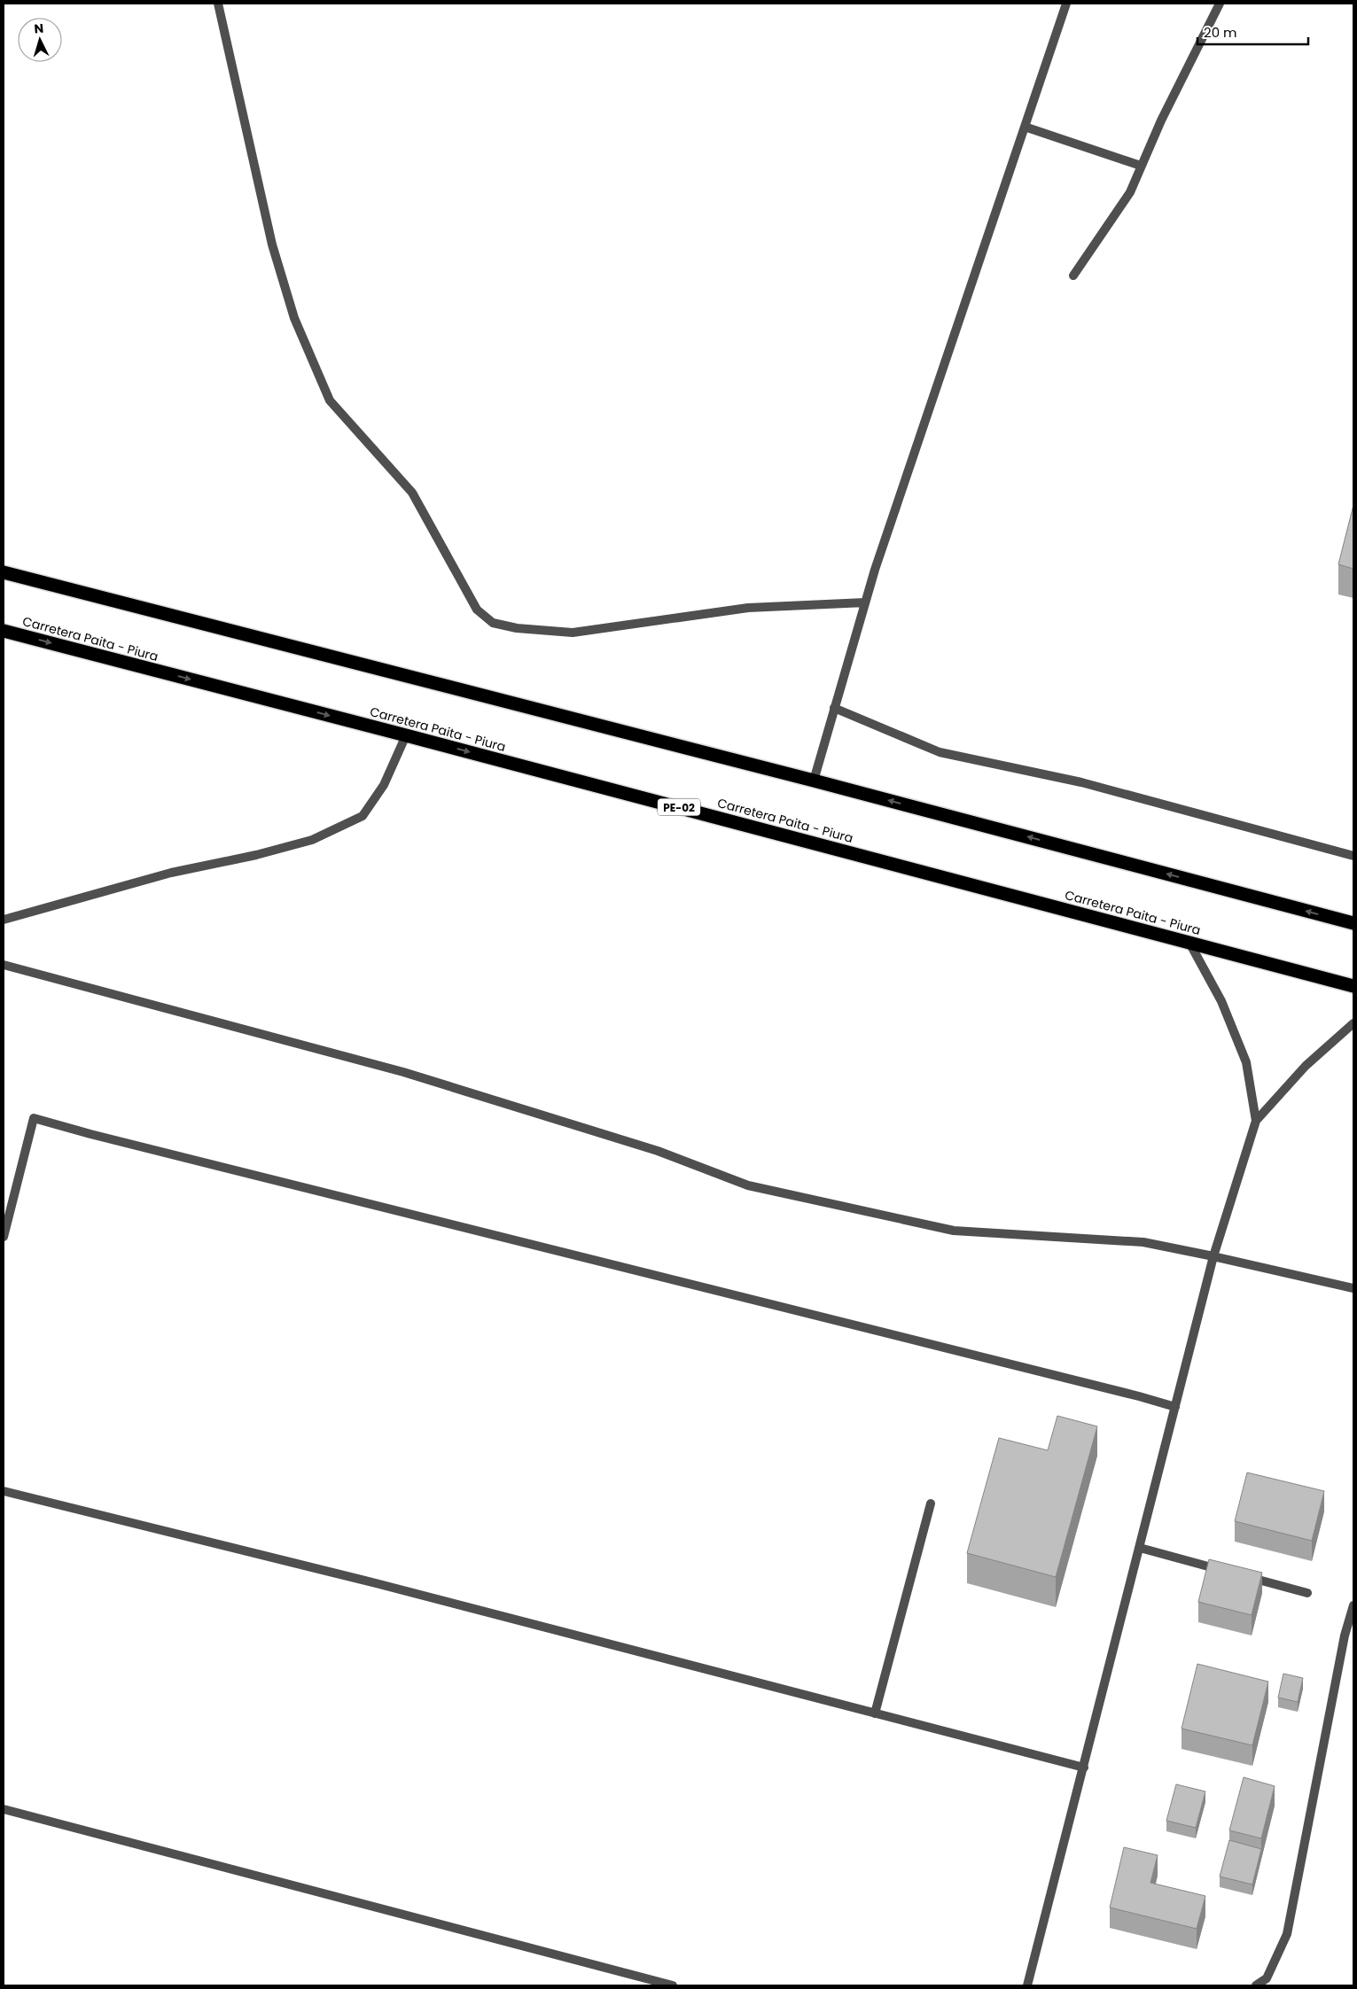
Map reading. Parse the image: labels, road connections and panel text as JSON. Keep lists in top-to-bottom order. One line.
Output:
{"streets":{"highway":["Carretera Paita - Piura","PE-02"]},"scale_bar":"20 m","north":"top"}
